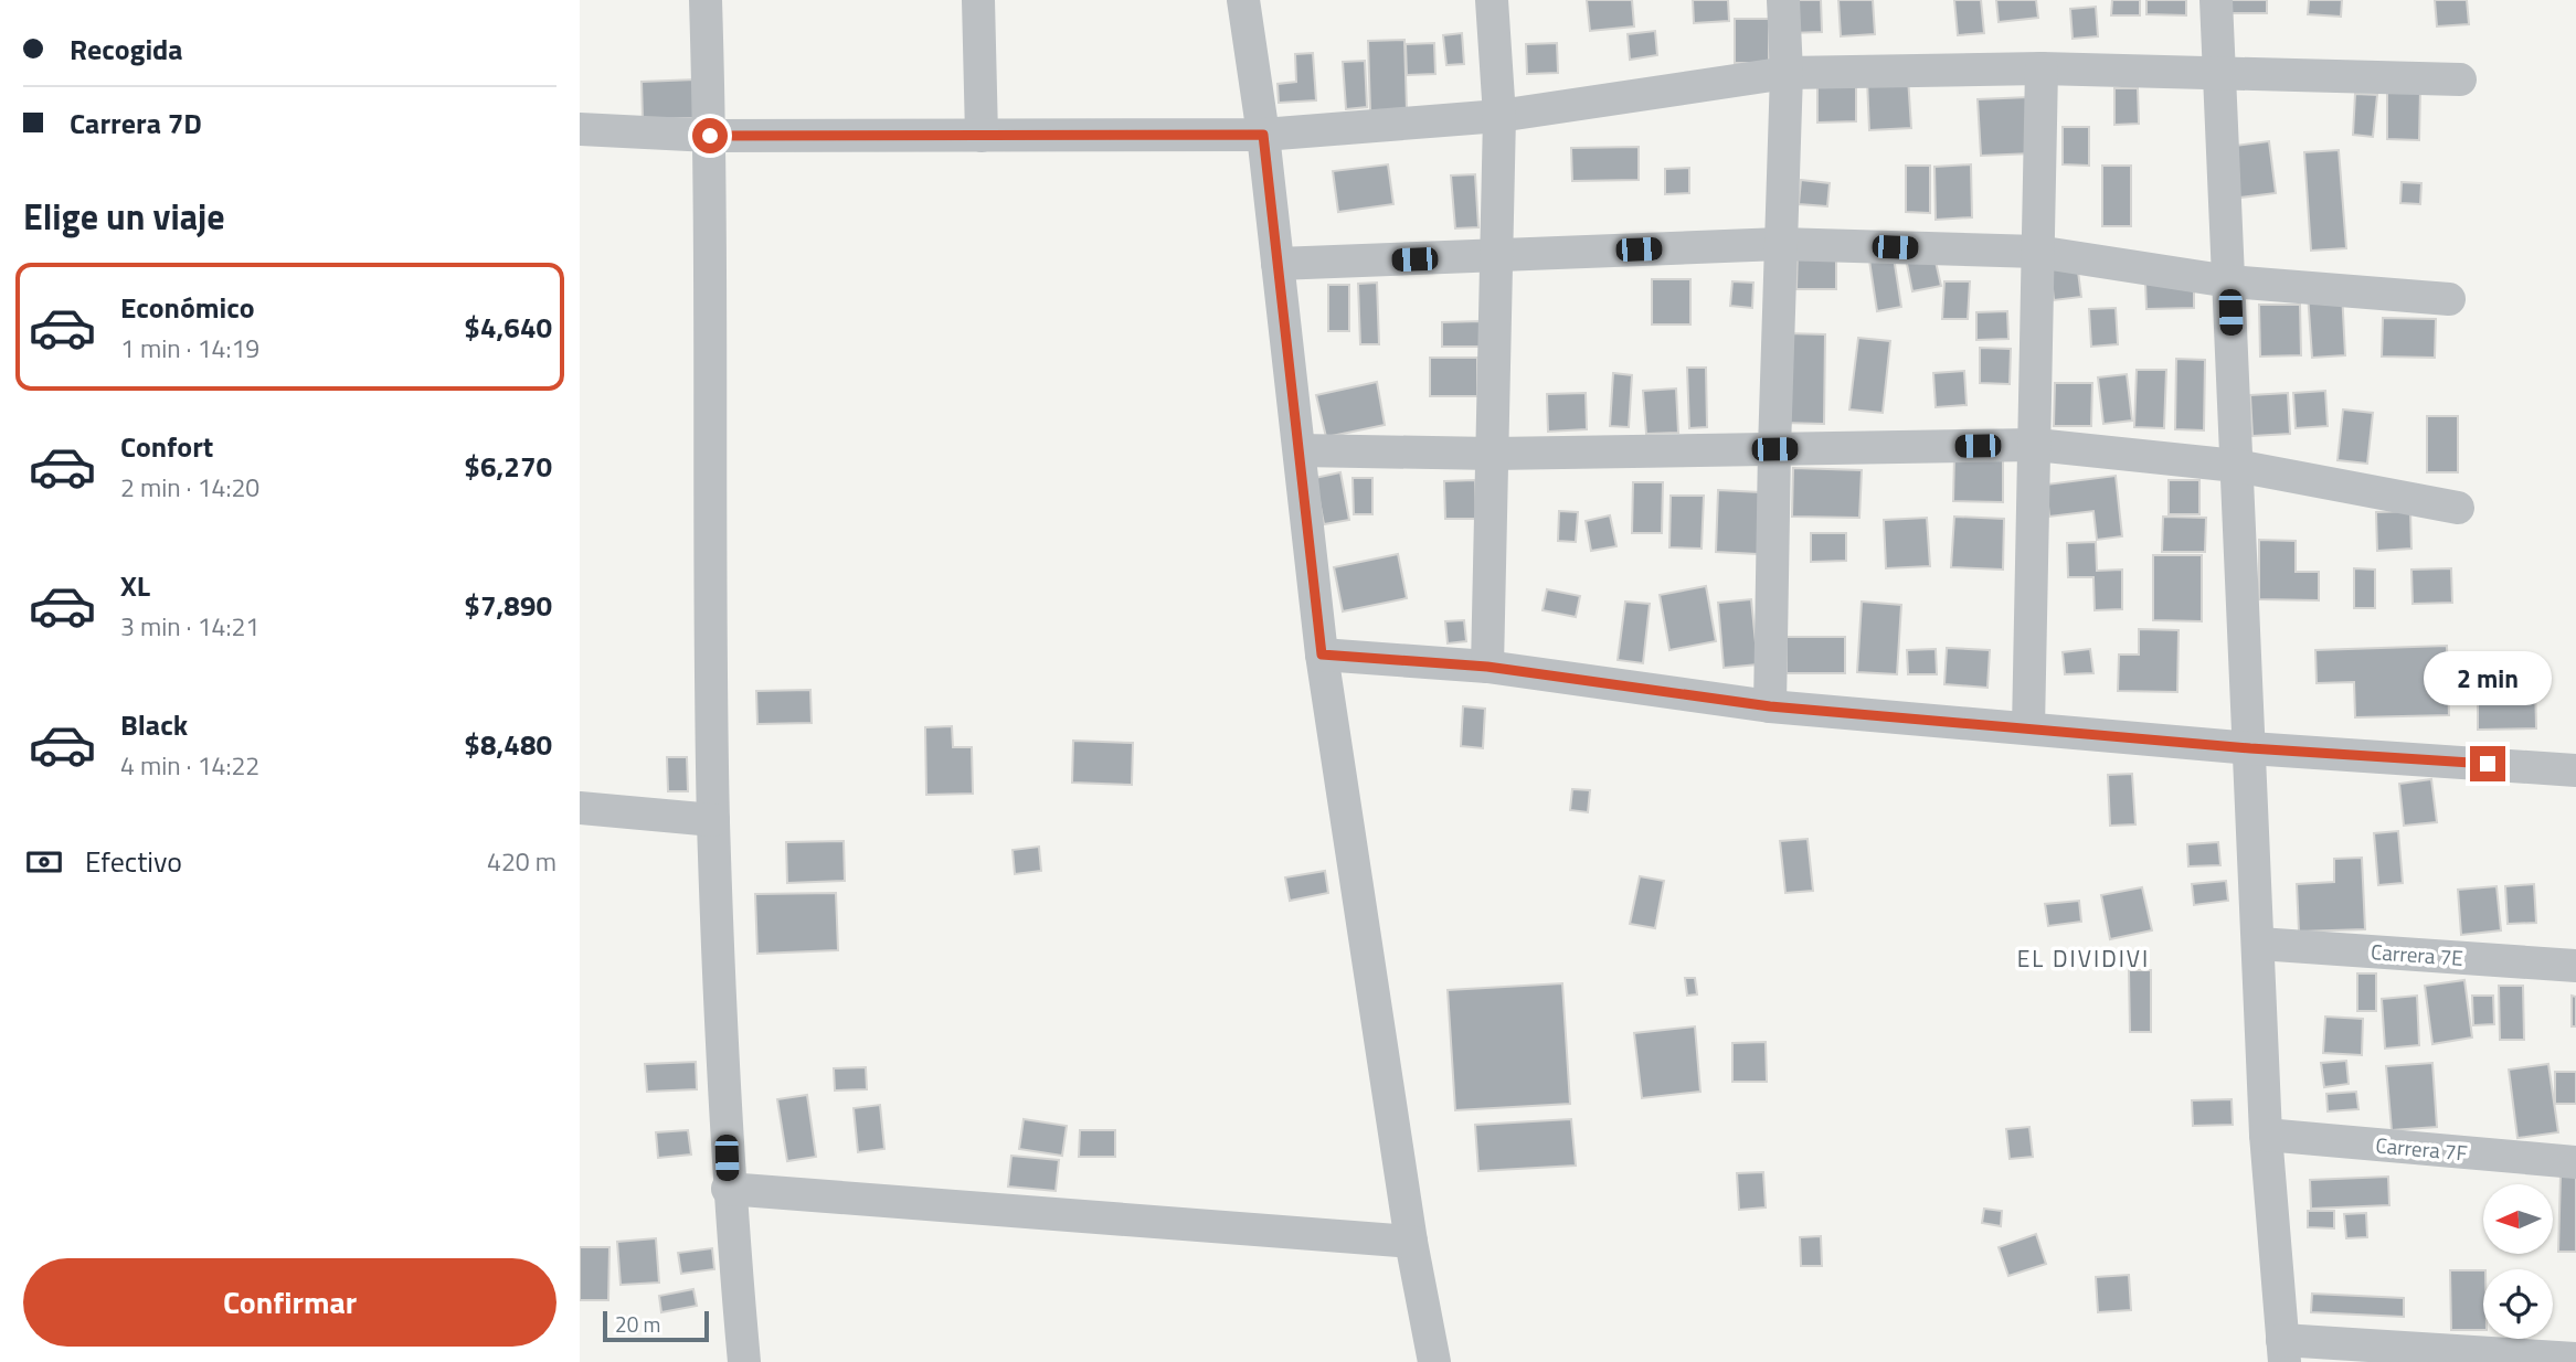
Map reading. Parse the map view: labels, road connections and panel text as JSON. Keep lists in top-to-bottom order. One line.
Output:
{"streets":{"street":["Carrera 7E","Carrera 7F"]},"districts":["EL DIVIDIVI"],"scale_bar":"20 m","north":"left","page":{"banner":["Recogida","Carrera 7D"],"heading":"Elige un viaje","list":[{"name":"Económico","note":"1 min · 14:19","value":"$4,640"},{"name":"Confort","note":"2 min · 14:20","value":"$6,270"},{"name":"XL","note":"3 min · 14:21","value":"$7,890"},{"name":"Black","note":"4 min · 14:22","value":"$8,480"}],"bubble":"2 min","pay":["Efectivo","420 m"],"buttons":"Confirmar","scale":"20 m"}}
